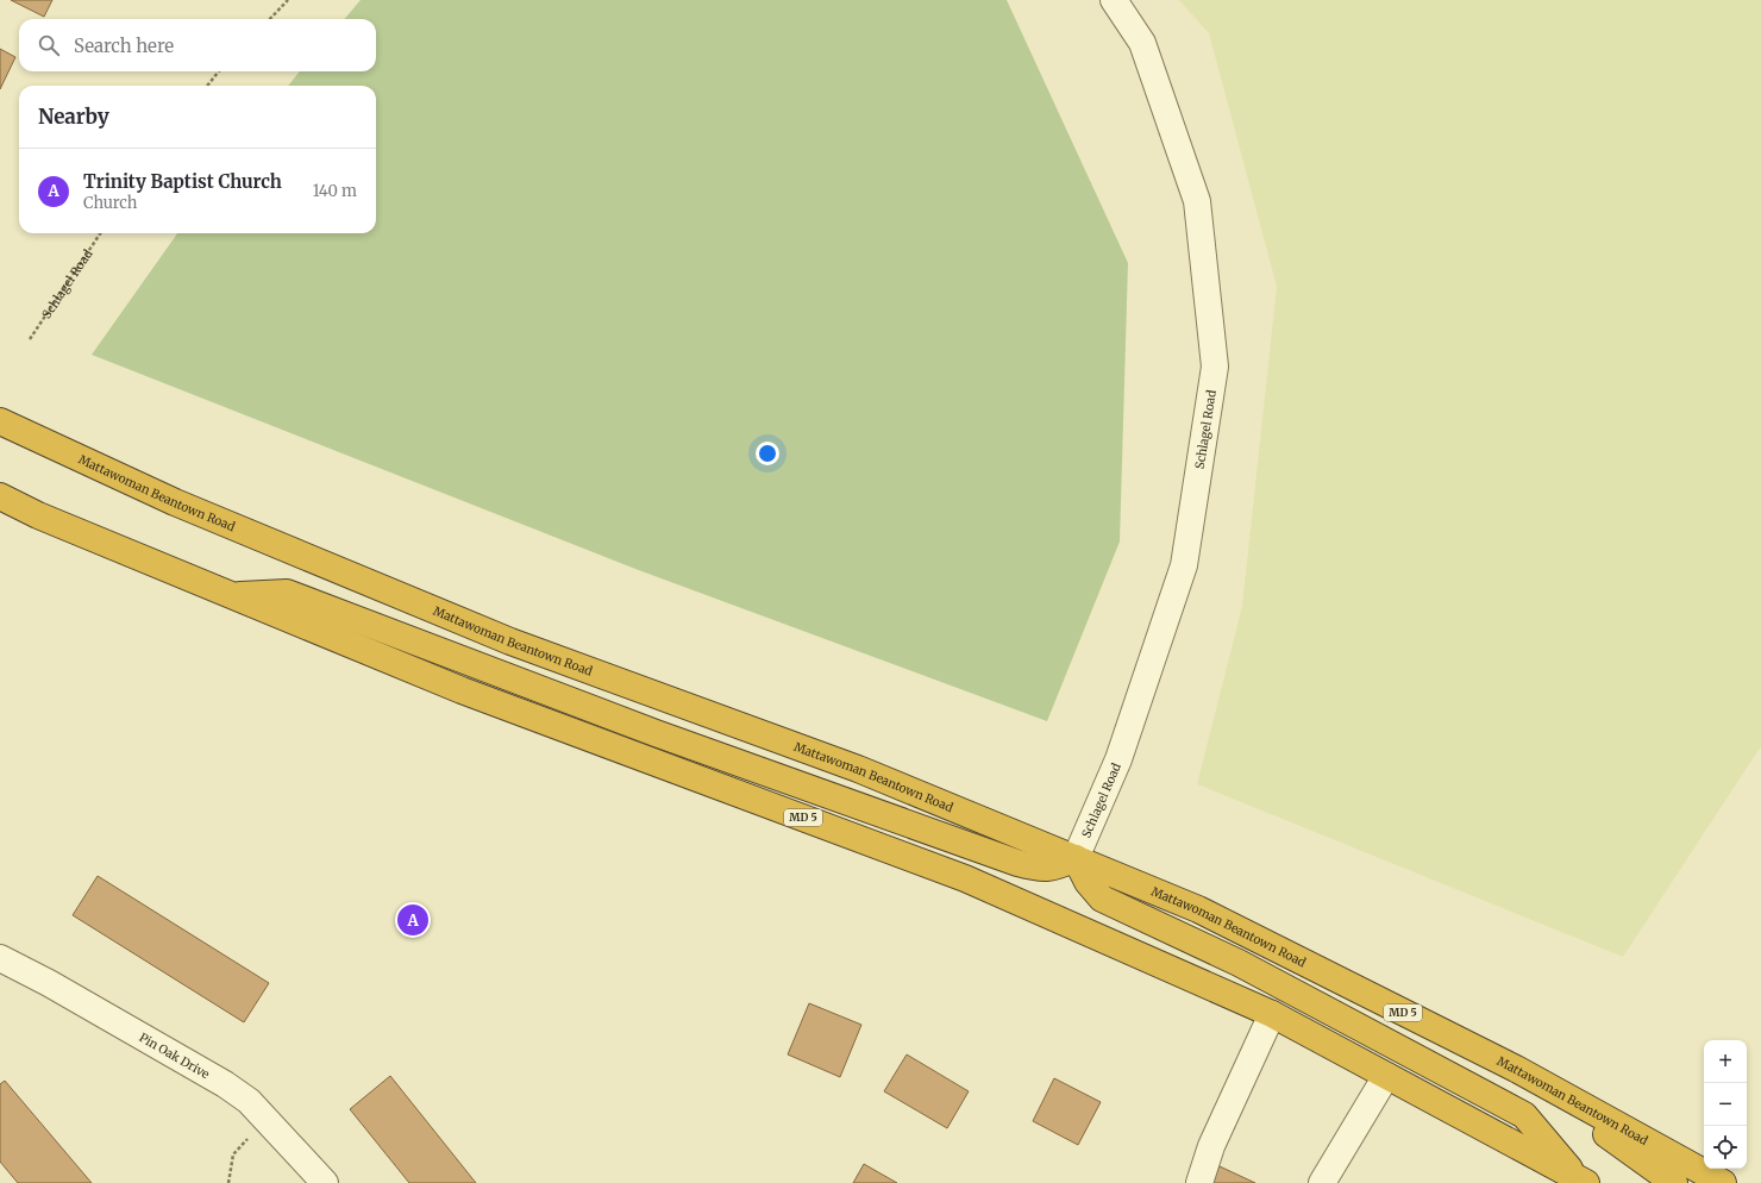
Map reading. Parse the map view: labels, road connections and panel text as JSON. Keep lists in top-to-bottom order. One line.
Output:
{"streets":{"highway":["Mattawoman Beantown Road","MD 5"],"street":["Schlagel Road","Pin Oak Drive"]},"crossings":[["Schlagel Road","Mattawoman Beantown Road"]],"page":{"search":"Search here","heading":"Nearby","list":[{"mark":"A","name":"Trinity Baptist Church","note":"Church","value":"140 m"}],"pins":"A","map_buttons":["+","−"]}}
